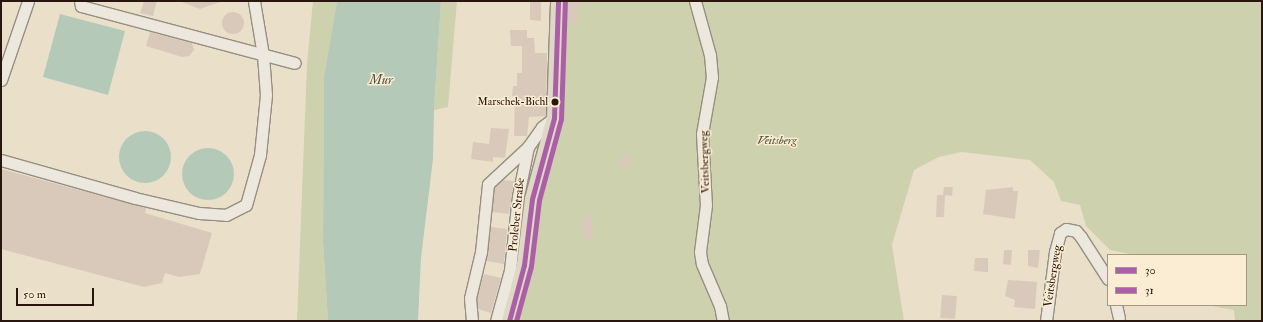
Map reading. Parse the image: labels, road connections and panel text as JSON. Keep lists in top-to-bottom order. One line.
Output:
{"streets":{"main road":["Proleber Straße"],"street":["Veitsbergweg"]},"water":["Mur"],"parks":["Veitsberg"],"places":["Marschek-Bichl"],"lines":["transit line 30","transit line 31"],"legend":["30","31"],"scale_bar":"50 m"}
